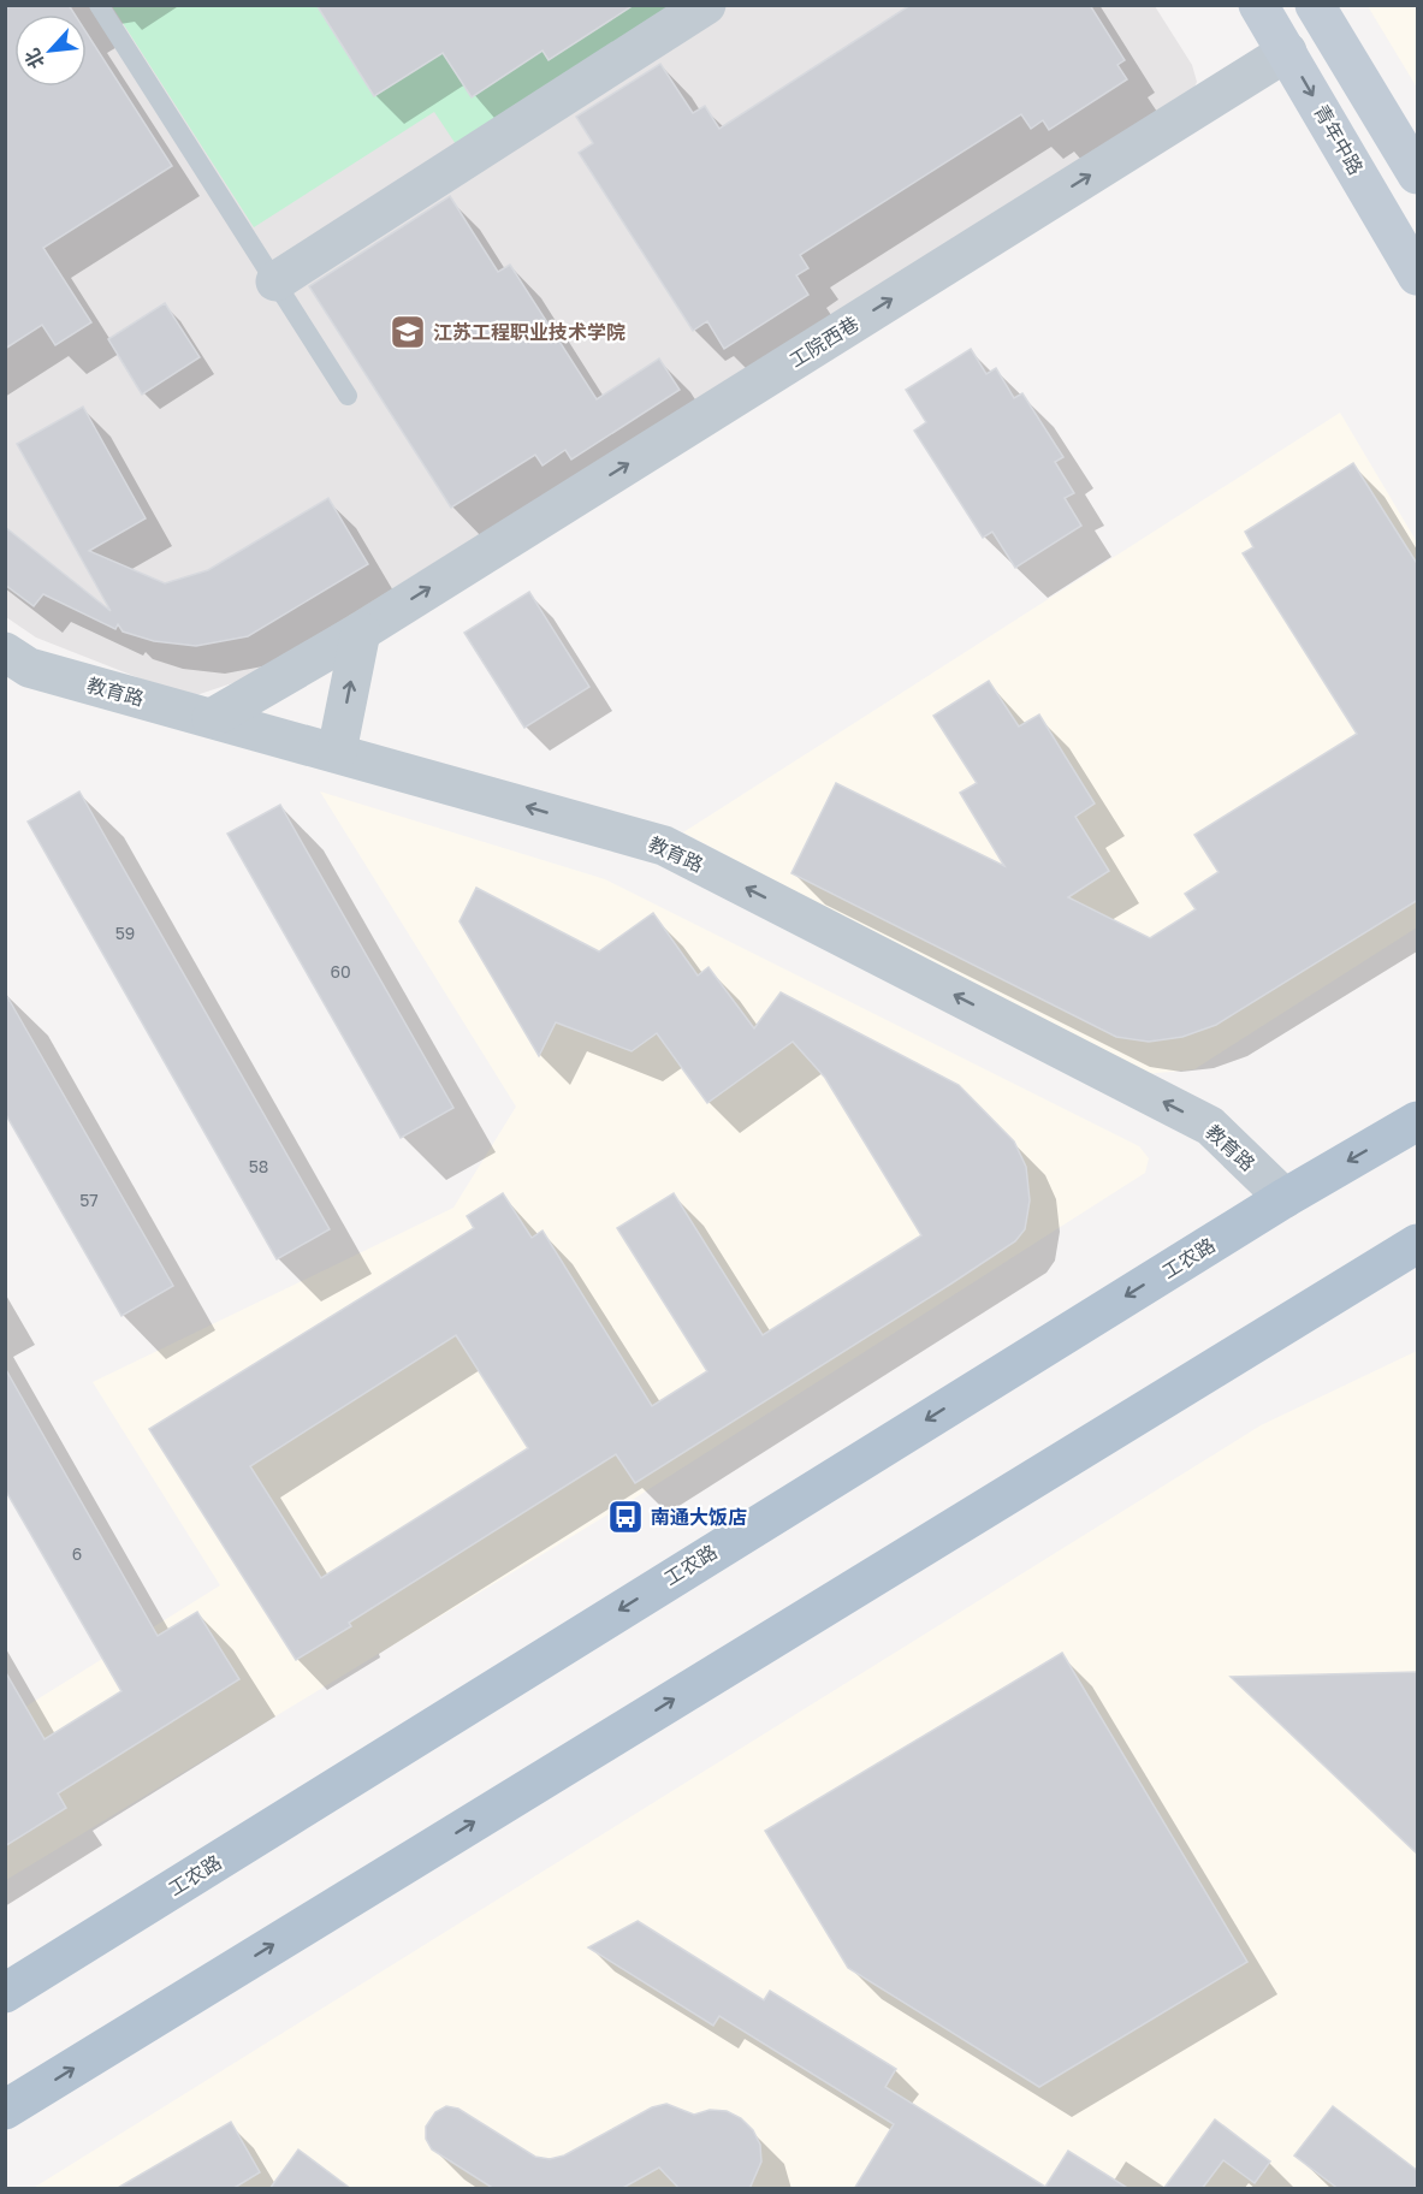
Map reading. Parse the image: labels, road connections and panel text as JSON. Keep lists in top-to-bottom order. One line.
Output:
{"streets":{"main road":["青年中路","工农路"],"street":["工院西巷","教育路"]},"crossings":[["青年中路","工院西巷"],["工院西巷","教育路"],["教育路","工农路"]],"one_way":["教育路"],"places":{"school or university":["江苏工程职业技术学院"],"bus stop":["南通大饭店"]},"house_numbers":["59","60","58","57","6"],"north":"bottom left"}
